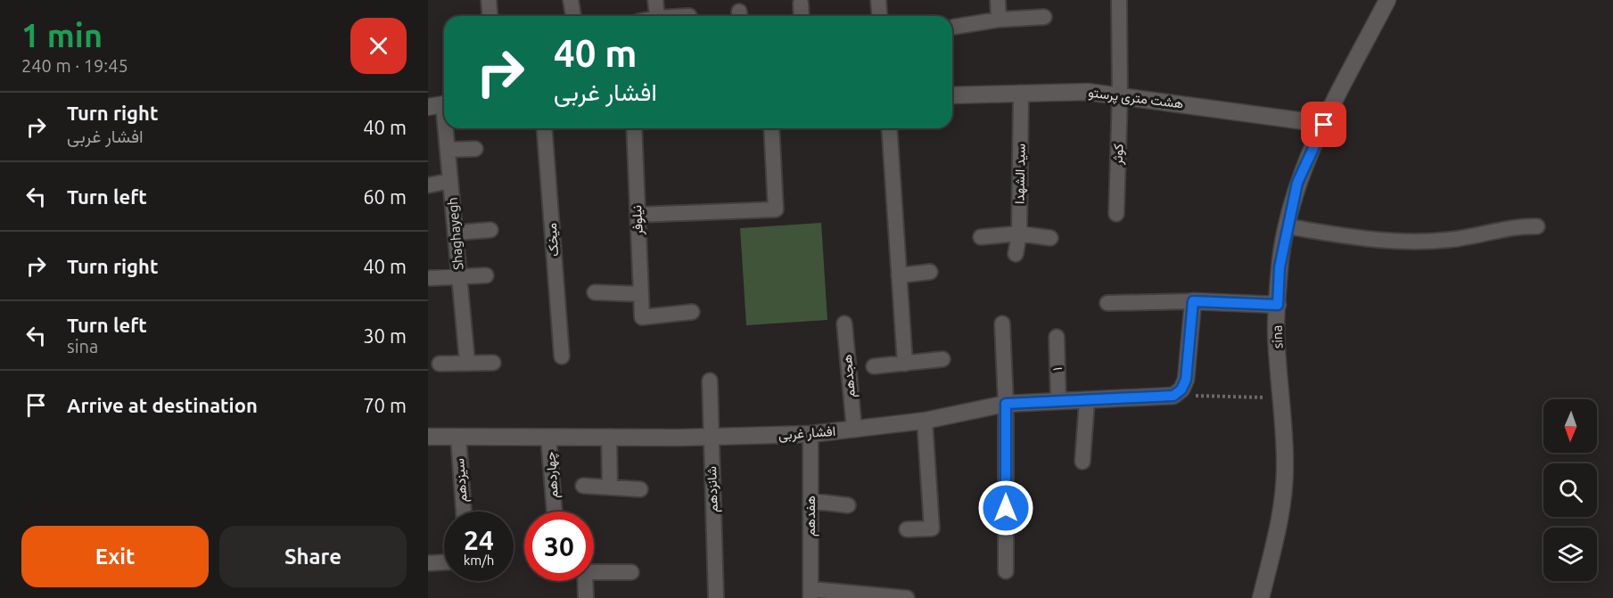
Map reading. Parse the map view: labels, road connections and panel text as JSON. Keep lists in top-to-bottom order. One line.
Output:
{"streets":{"street":["هشت متری پرستو","کوثر","سید الشهدا","نیلوفر","Shaghayegh","میخک","sina","۱","هجدهم","افشار غربی","چهاردهم","سیزدهم","شانزدهم","هفدهم"]},"crossings":[["هشت متری پرستو","کوثر"],["هشت متری پرستو","سید الشهدا"],["هشت متری پرستو","sina"],["۱","افشار غربی"],["هجدهم","افشار غربی"],["افشار غربی","چهاردهم"],["افشار غربی","سیزدهم"],["افشار غربی","شانزدهم"],["افشار غربی","هفدهم"]],"north":"bottom","page":{"heading":["1 min","240 m · 19:45"],"turn":["40 m","افشار غربی"],"list":[{"name":"Turn right","note":"افشار غربی","value":"40 m"},{"name":"Turn left","value":"60 m"},{"name":"Turn right","value":"40 m"},{"name":"Turn left","note":"sina","value":"30 m"},{"name":"Arrive at destination","value":"70 m"}],"speed":"24 km/h","limit":"30","buttons":["Exit","Share"]}}
